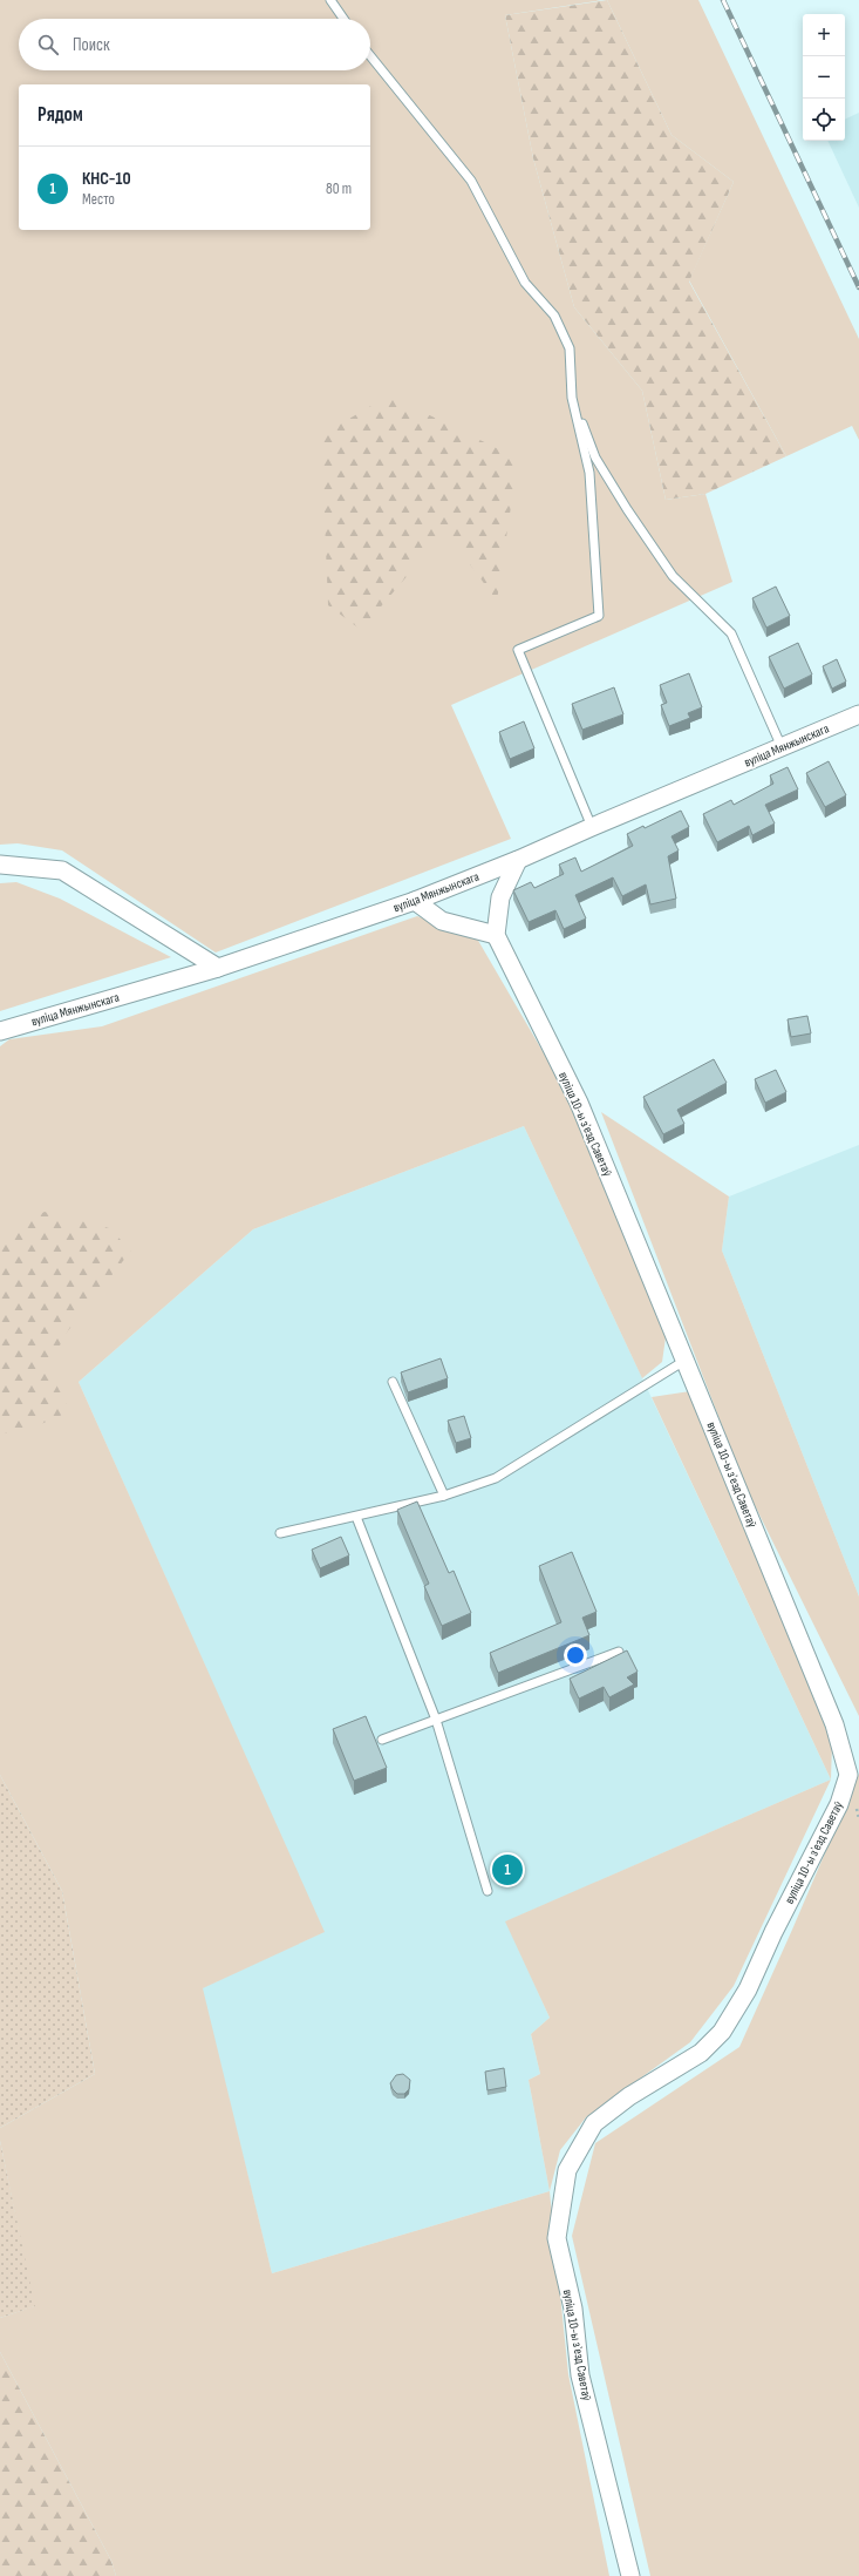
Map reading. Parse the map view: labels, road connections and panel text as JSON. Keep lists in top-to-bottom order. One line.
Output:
{"streets":{"street":["вуліца Мянжынскага","вуліца 10-ы зʼезд Саветаў"]},"page":{"map_buttons":["+","−"],"search":"Поиск","heading":"Рядом","list":[{"mark":"1","name":"КНС-10","note":"Место","value":"80 m"}],"pins":"1"}}
